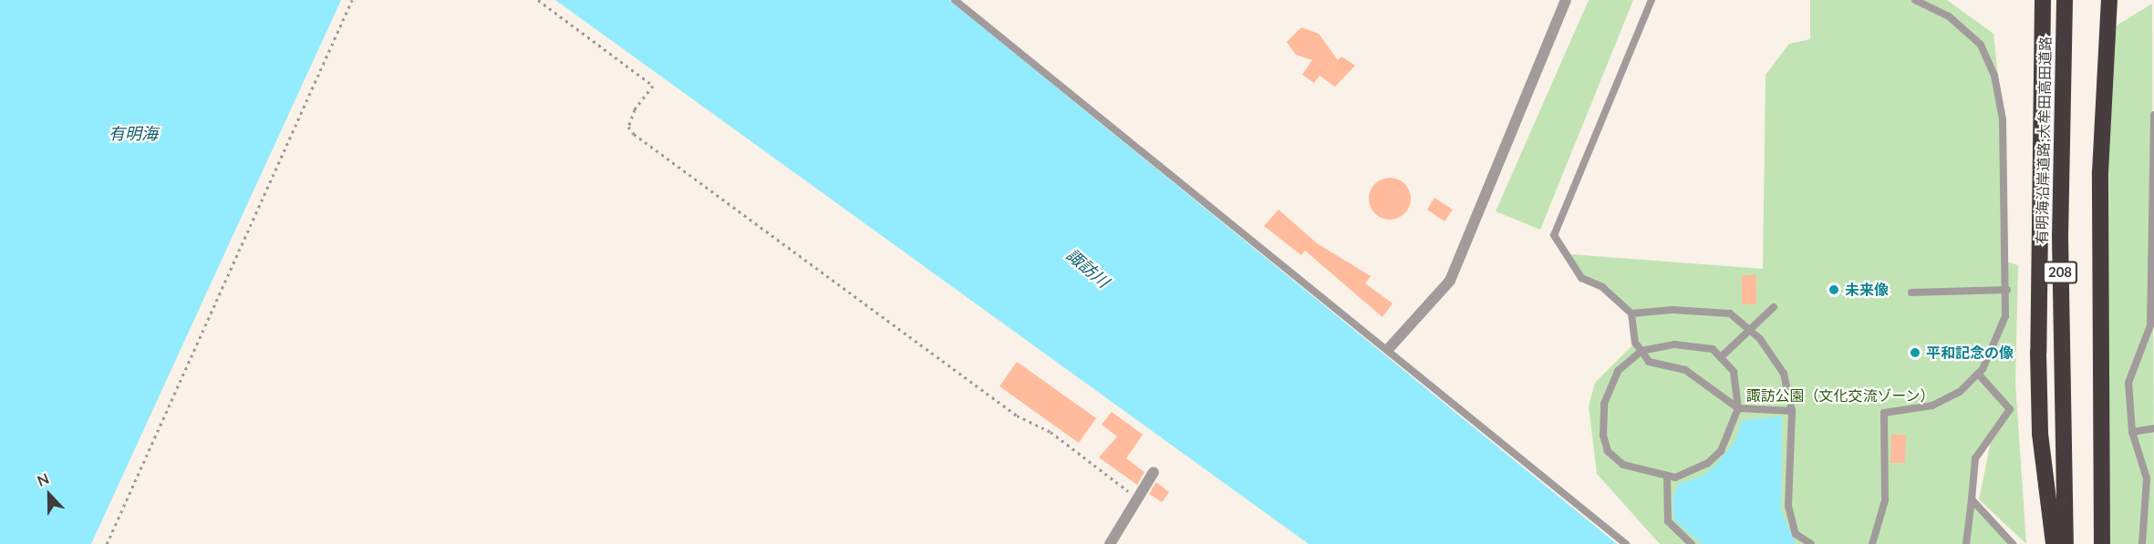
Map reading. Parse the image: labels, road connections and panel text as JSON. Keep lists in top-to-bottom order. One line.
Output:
{"streets":{"highway":["有明海沿岸道路;大牟田高田道路","208"]},"water":["有明海","諏訪川"],"parks":["諏訪公園（文化交流ゾーン）"],"places":["未来像","平和記念の像"],"north":"top"}
